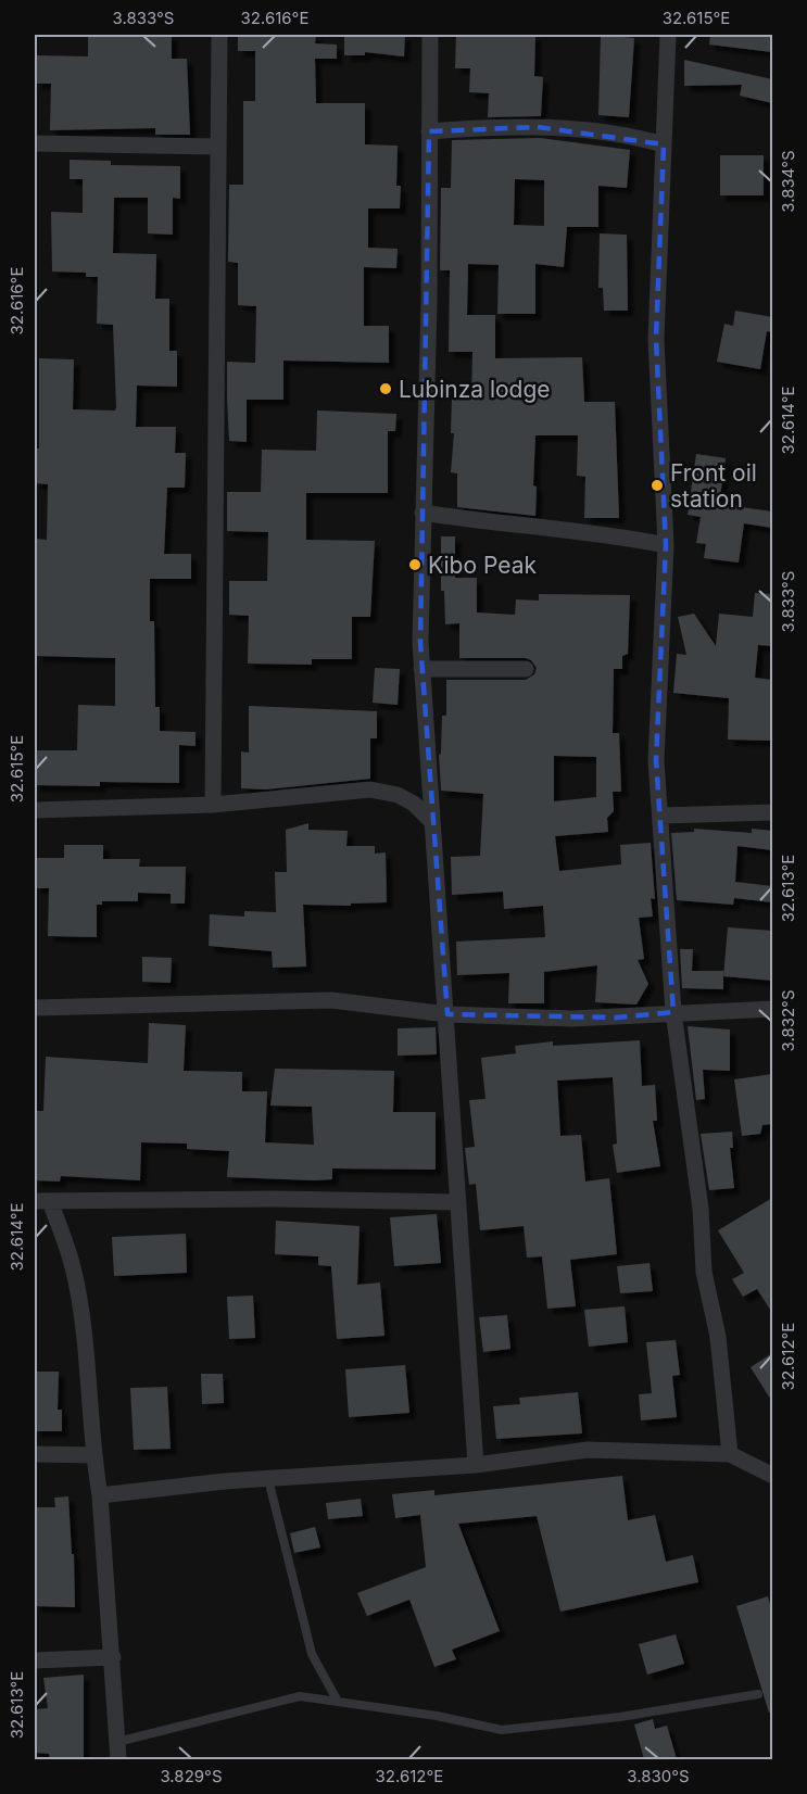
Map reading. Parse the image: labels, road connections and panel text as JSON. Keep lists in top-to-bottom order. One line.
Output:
{"places":["Lubinza lodge","Front oil station","Kibo Peak"],"coordinates":["3.833°S","32.616°E","32.615°E","3.834°S","32.614°E","32.613°E","3.832°S","32.612°E","3.829°S","3.830°S"]}
